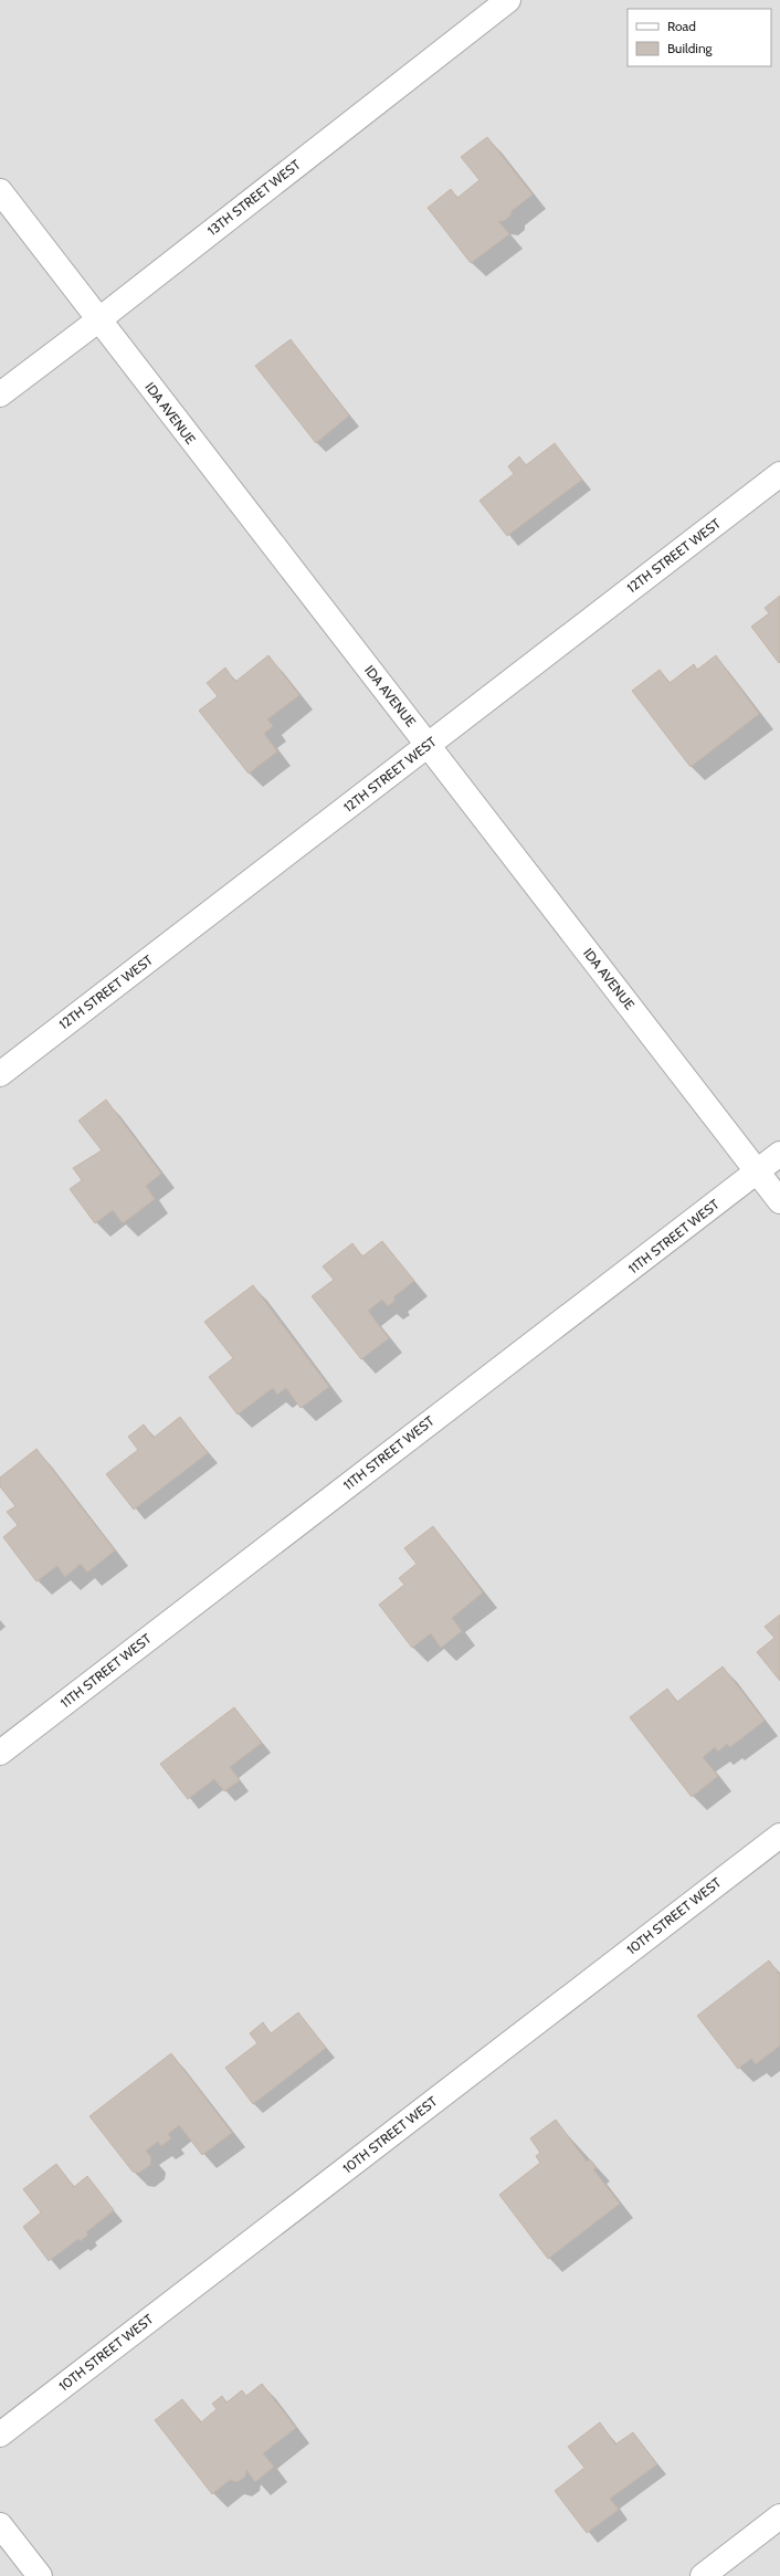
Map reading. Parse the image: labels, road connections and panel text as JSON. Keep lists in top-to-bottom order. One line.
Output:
{"streets":{"street":["13TH STREET WEST","IDA AVENUE","12TH STREET WEST","11TH STREET WEST","10TH STREET WEST"]},"crossings":[["13TH STREET WEST","IDA AVENUE"],["IDA AVENUE","12TH STREET WEST"],["IDA AVENUE","11TH STREET WEST"]],"legend":["Road","Building"]}
